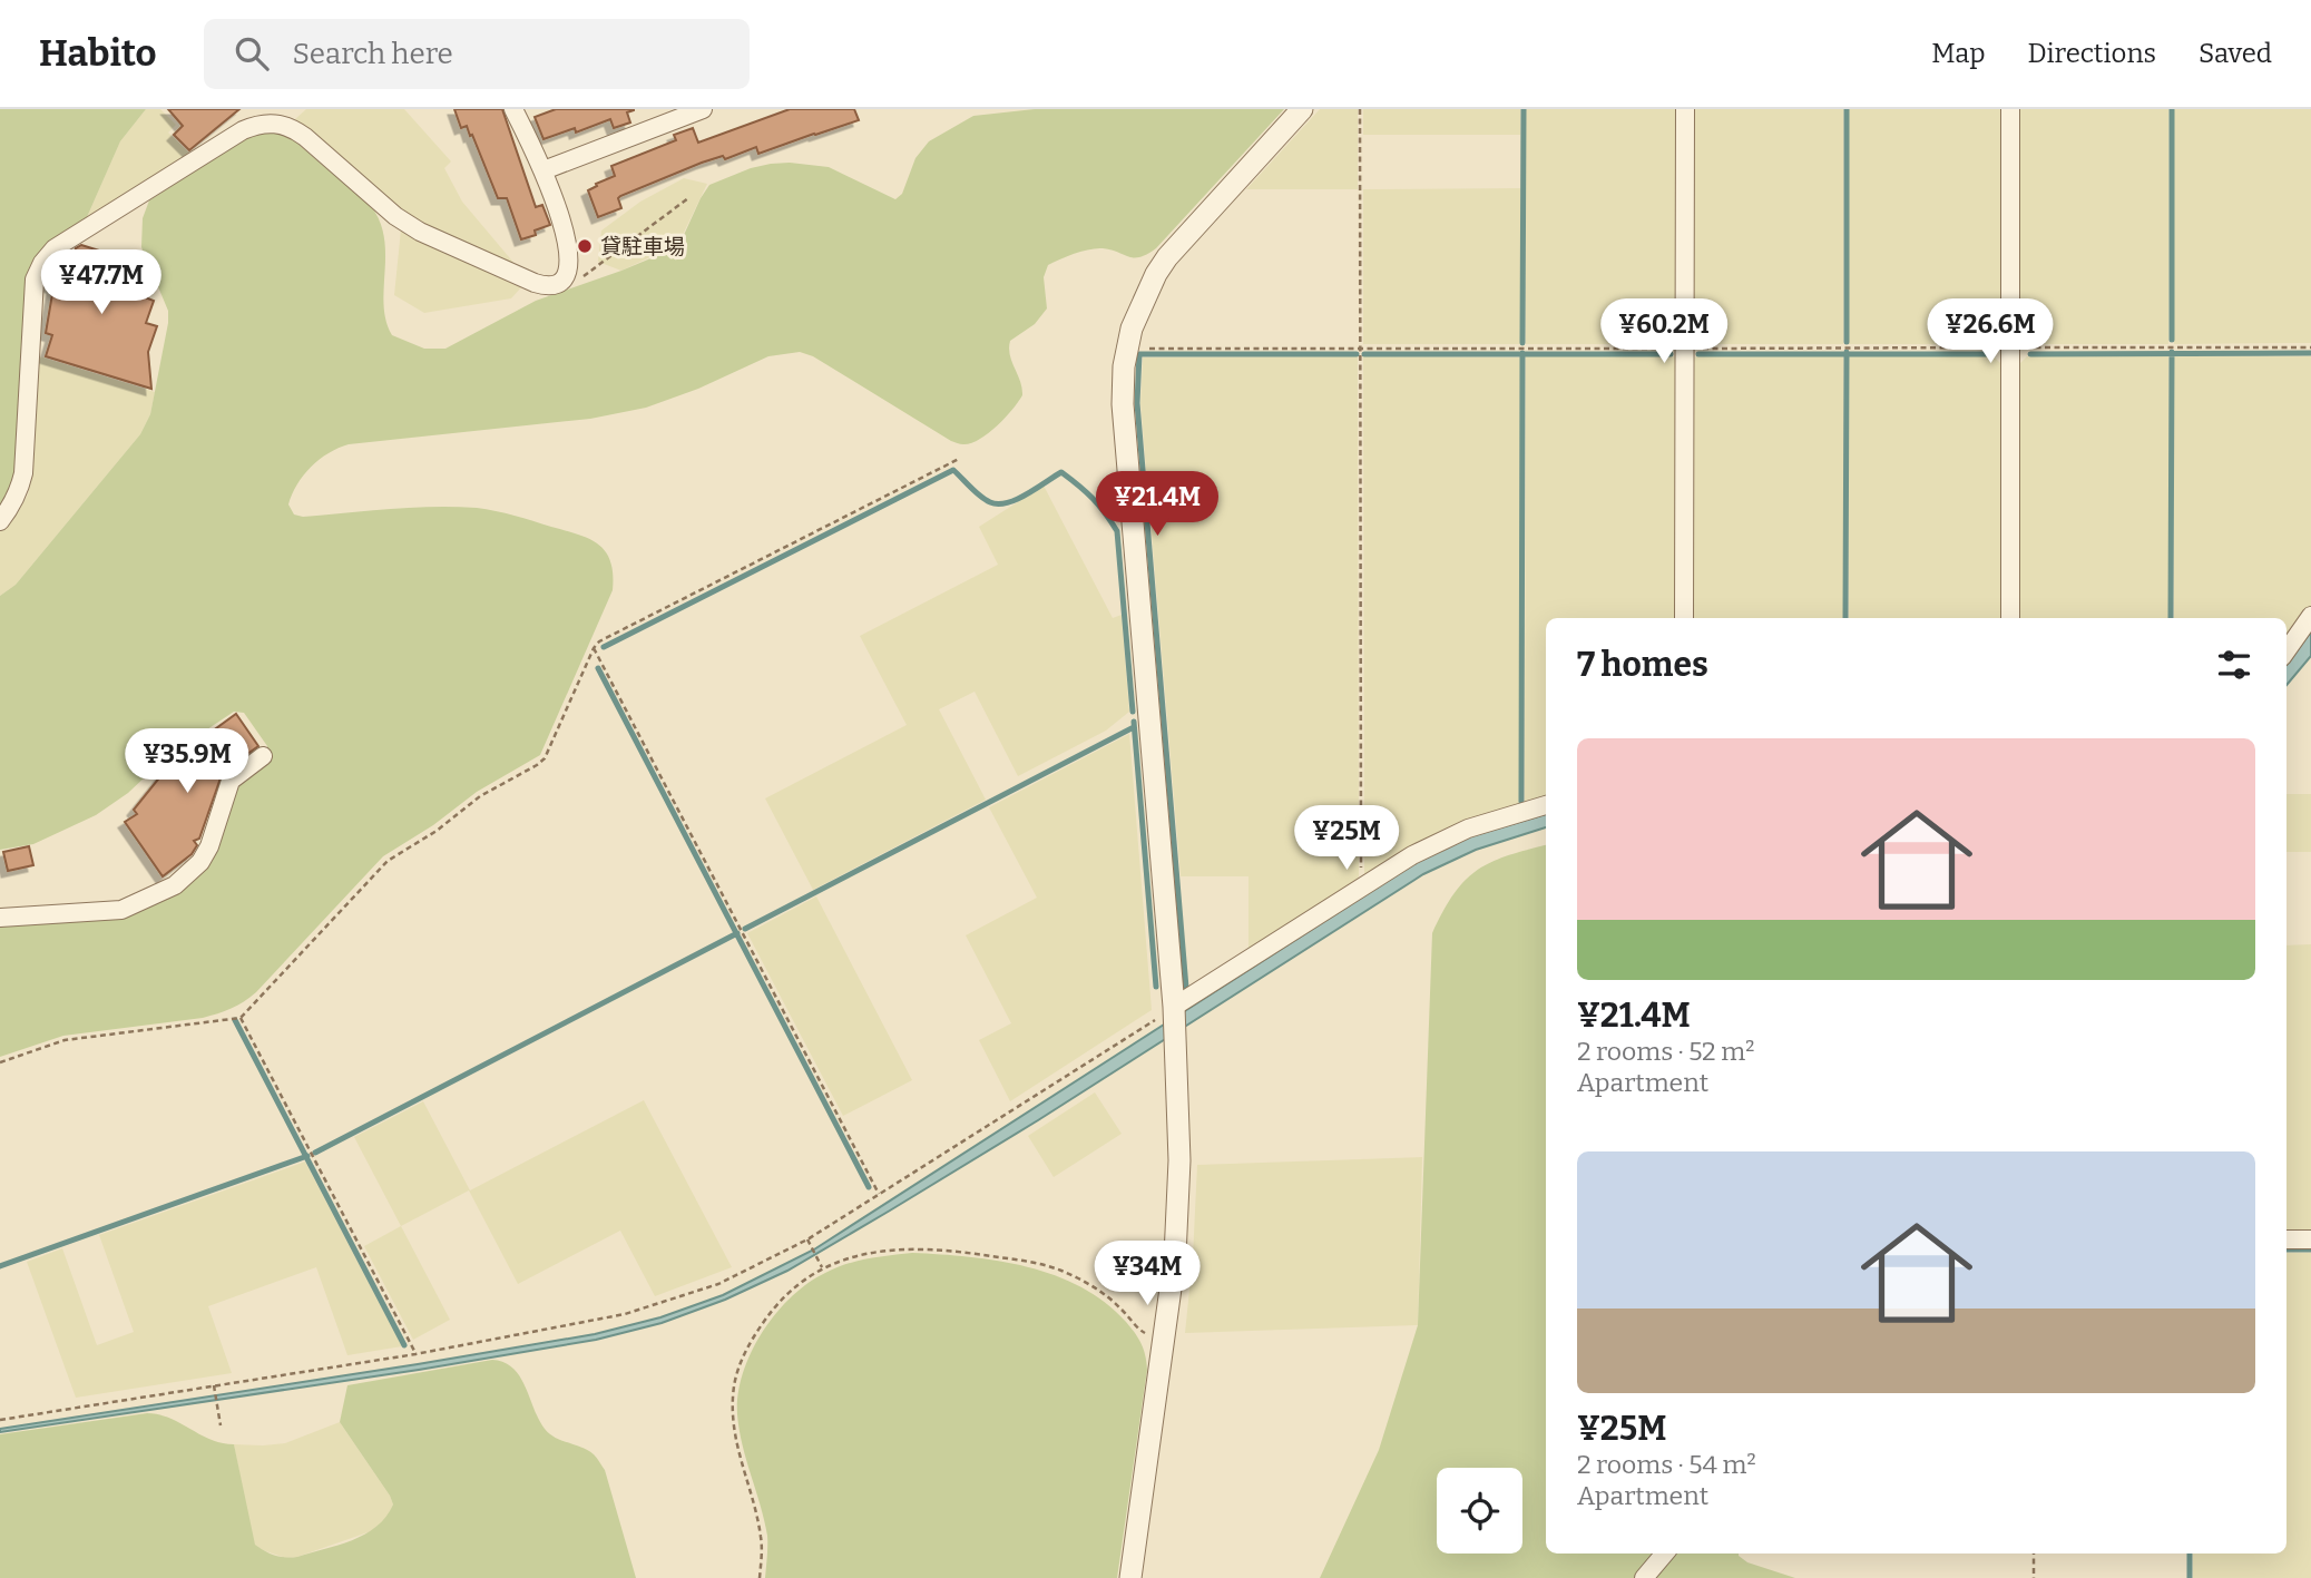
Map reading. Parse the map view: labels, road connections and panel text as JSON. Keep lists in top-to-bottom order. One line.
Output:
{"places":["貸駐車場"],"page":{"header":"Habito","search":"Search here","nav":["Map","Directions","Saved"],"price":["¥47.7M","¥60.2M","¥26.6M","¥21.4M","¥35.9M","¥25M","¥34M"],"heading":"7 homes","list":[{"name":"¥21.4M","note":"2 rooms · 52 m² · Apartment"},{"name":"¥25M","note":"2 rooms · 54 m² · Apartment"}]}}
